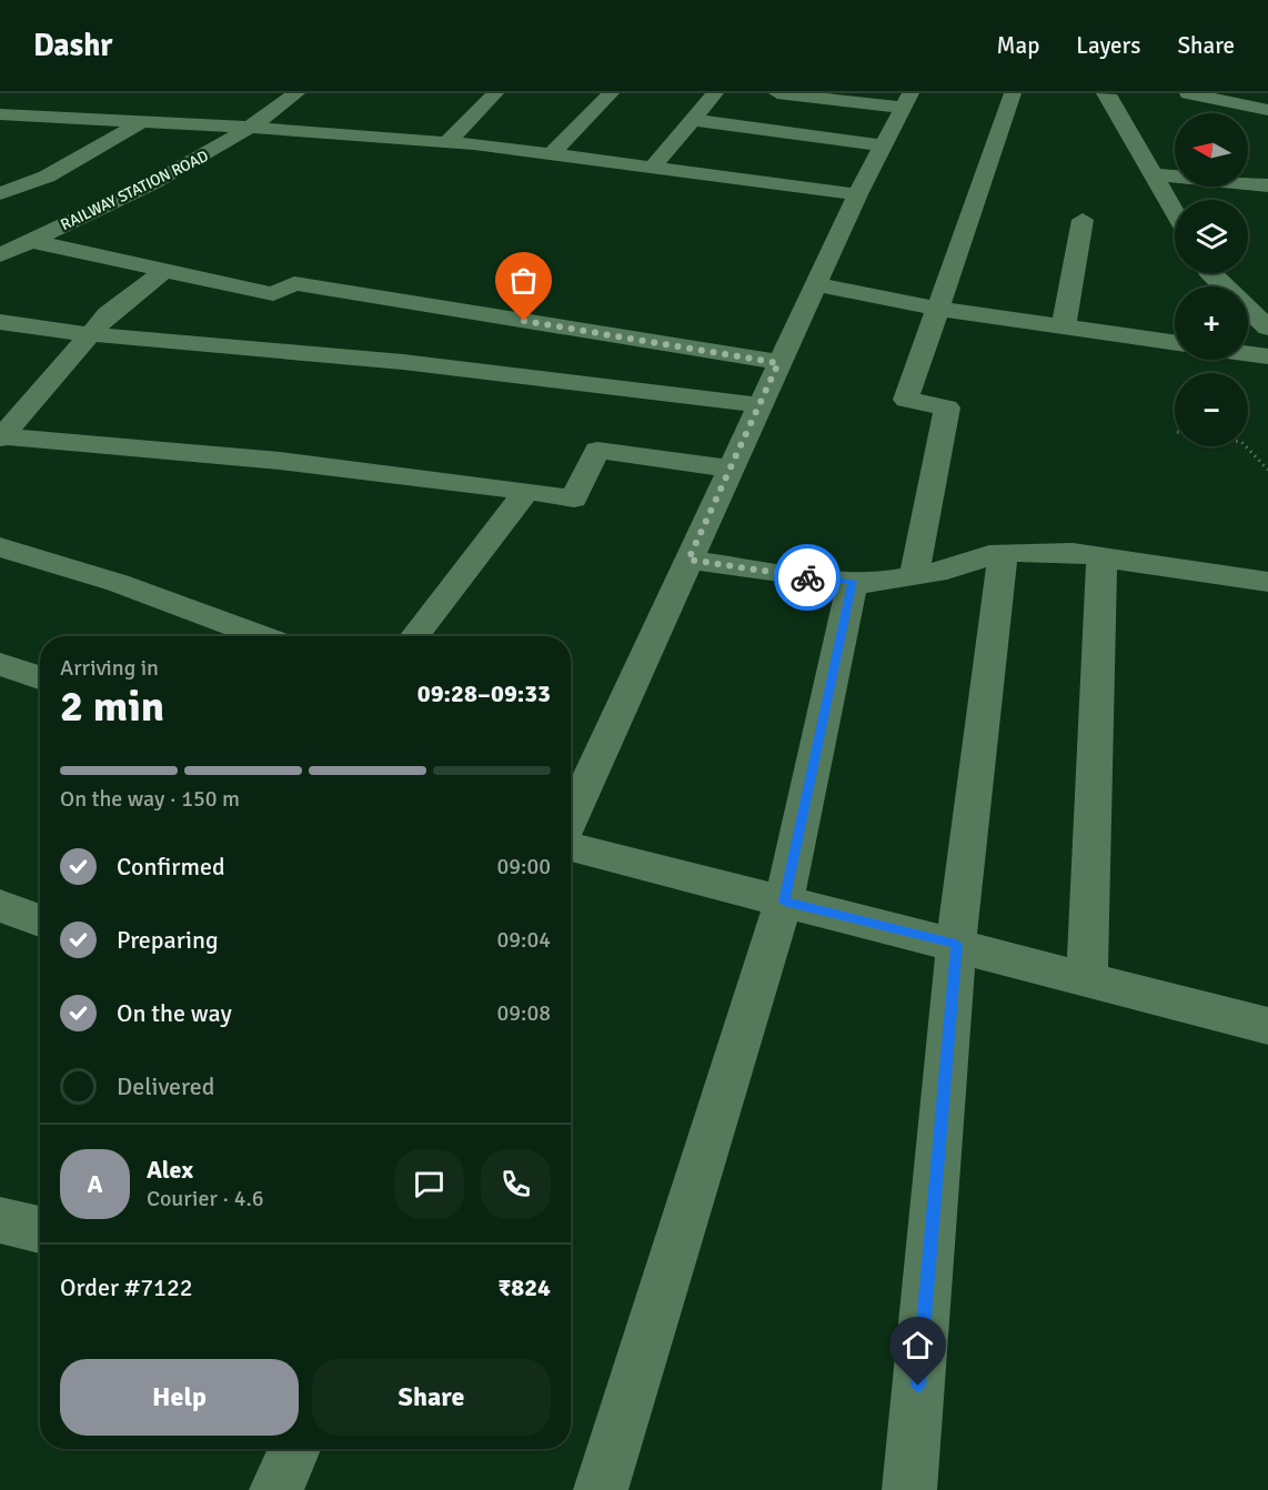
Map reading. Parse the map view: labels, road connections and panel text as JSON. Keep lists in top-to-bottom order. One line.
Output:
{"streets":{"street":["RAILWAY STATION ROAD"]},"north":"left","page":{"header":"Dashr","nav":["Map","Layers","Share"],"map_buttons":["+","−"],"heading":["2 min","Arriving in","09:28–09:33"],"panel":["Alex","Courier · 4.6","Order #7122","₹824"],"bar":"On the way · 150 m","list":[["Confirmed","09:00"],["Preparing","09:04"],["On the way","09:08"],"Delivered"],"round":"A","buttons":["Help","Share"]}}
